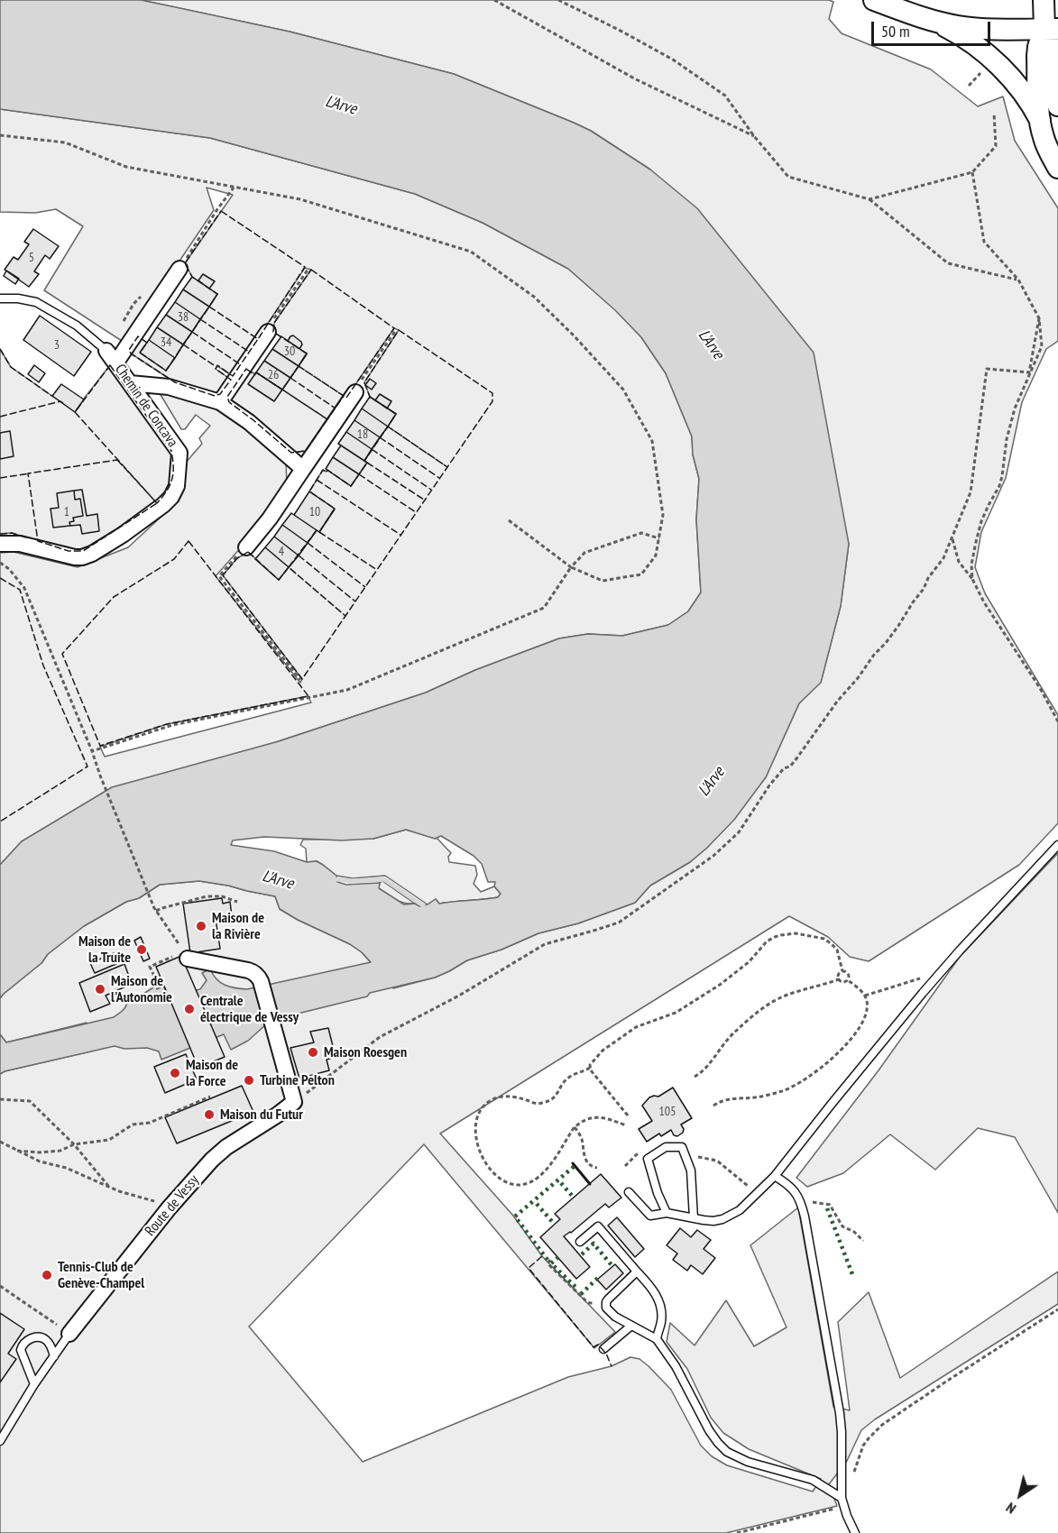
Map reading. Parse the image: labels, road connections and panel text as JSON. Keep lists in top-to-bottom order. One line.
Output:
{"streets":{"street":["Chemin de Concava","Route de Vessy"]},"water":["L'Arve"],"places":["Maison de la Rivière","Maison de la Truite","Maison de l'Autonomie","Centrale électrique de Vessy","Maison Roesgen","Maison de la Force","Turbine Pelton","Maison du Futur","Tennis-Club de Genève-Champel"],"house_numbers":["5","38","34","3","30","26","18","1","10","4","105"],"scale_bar":"50 m","north":"bottom left"}
